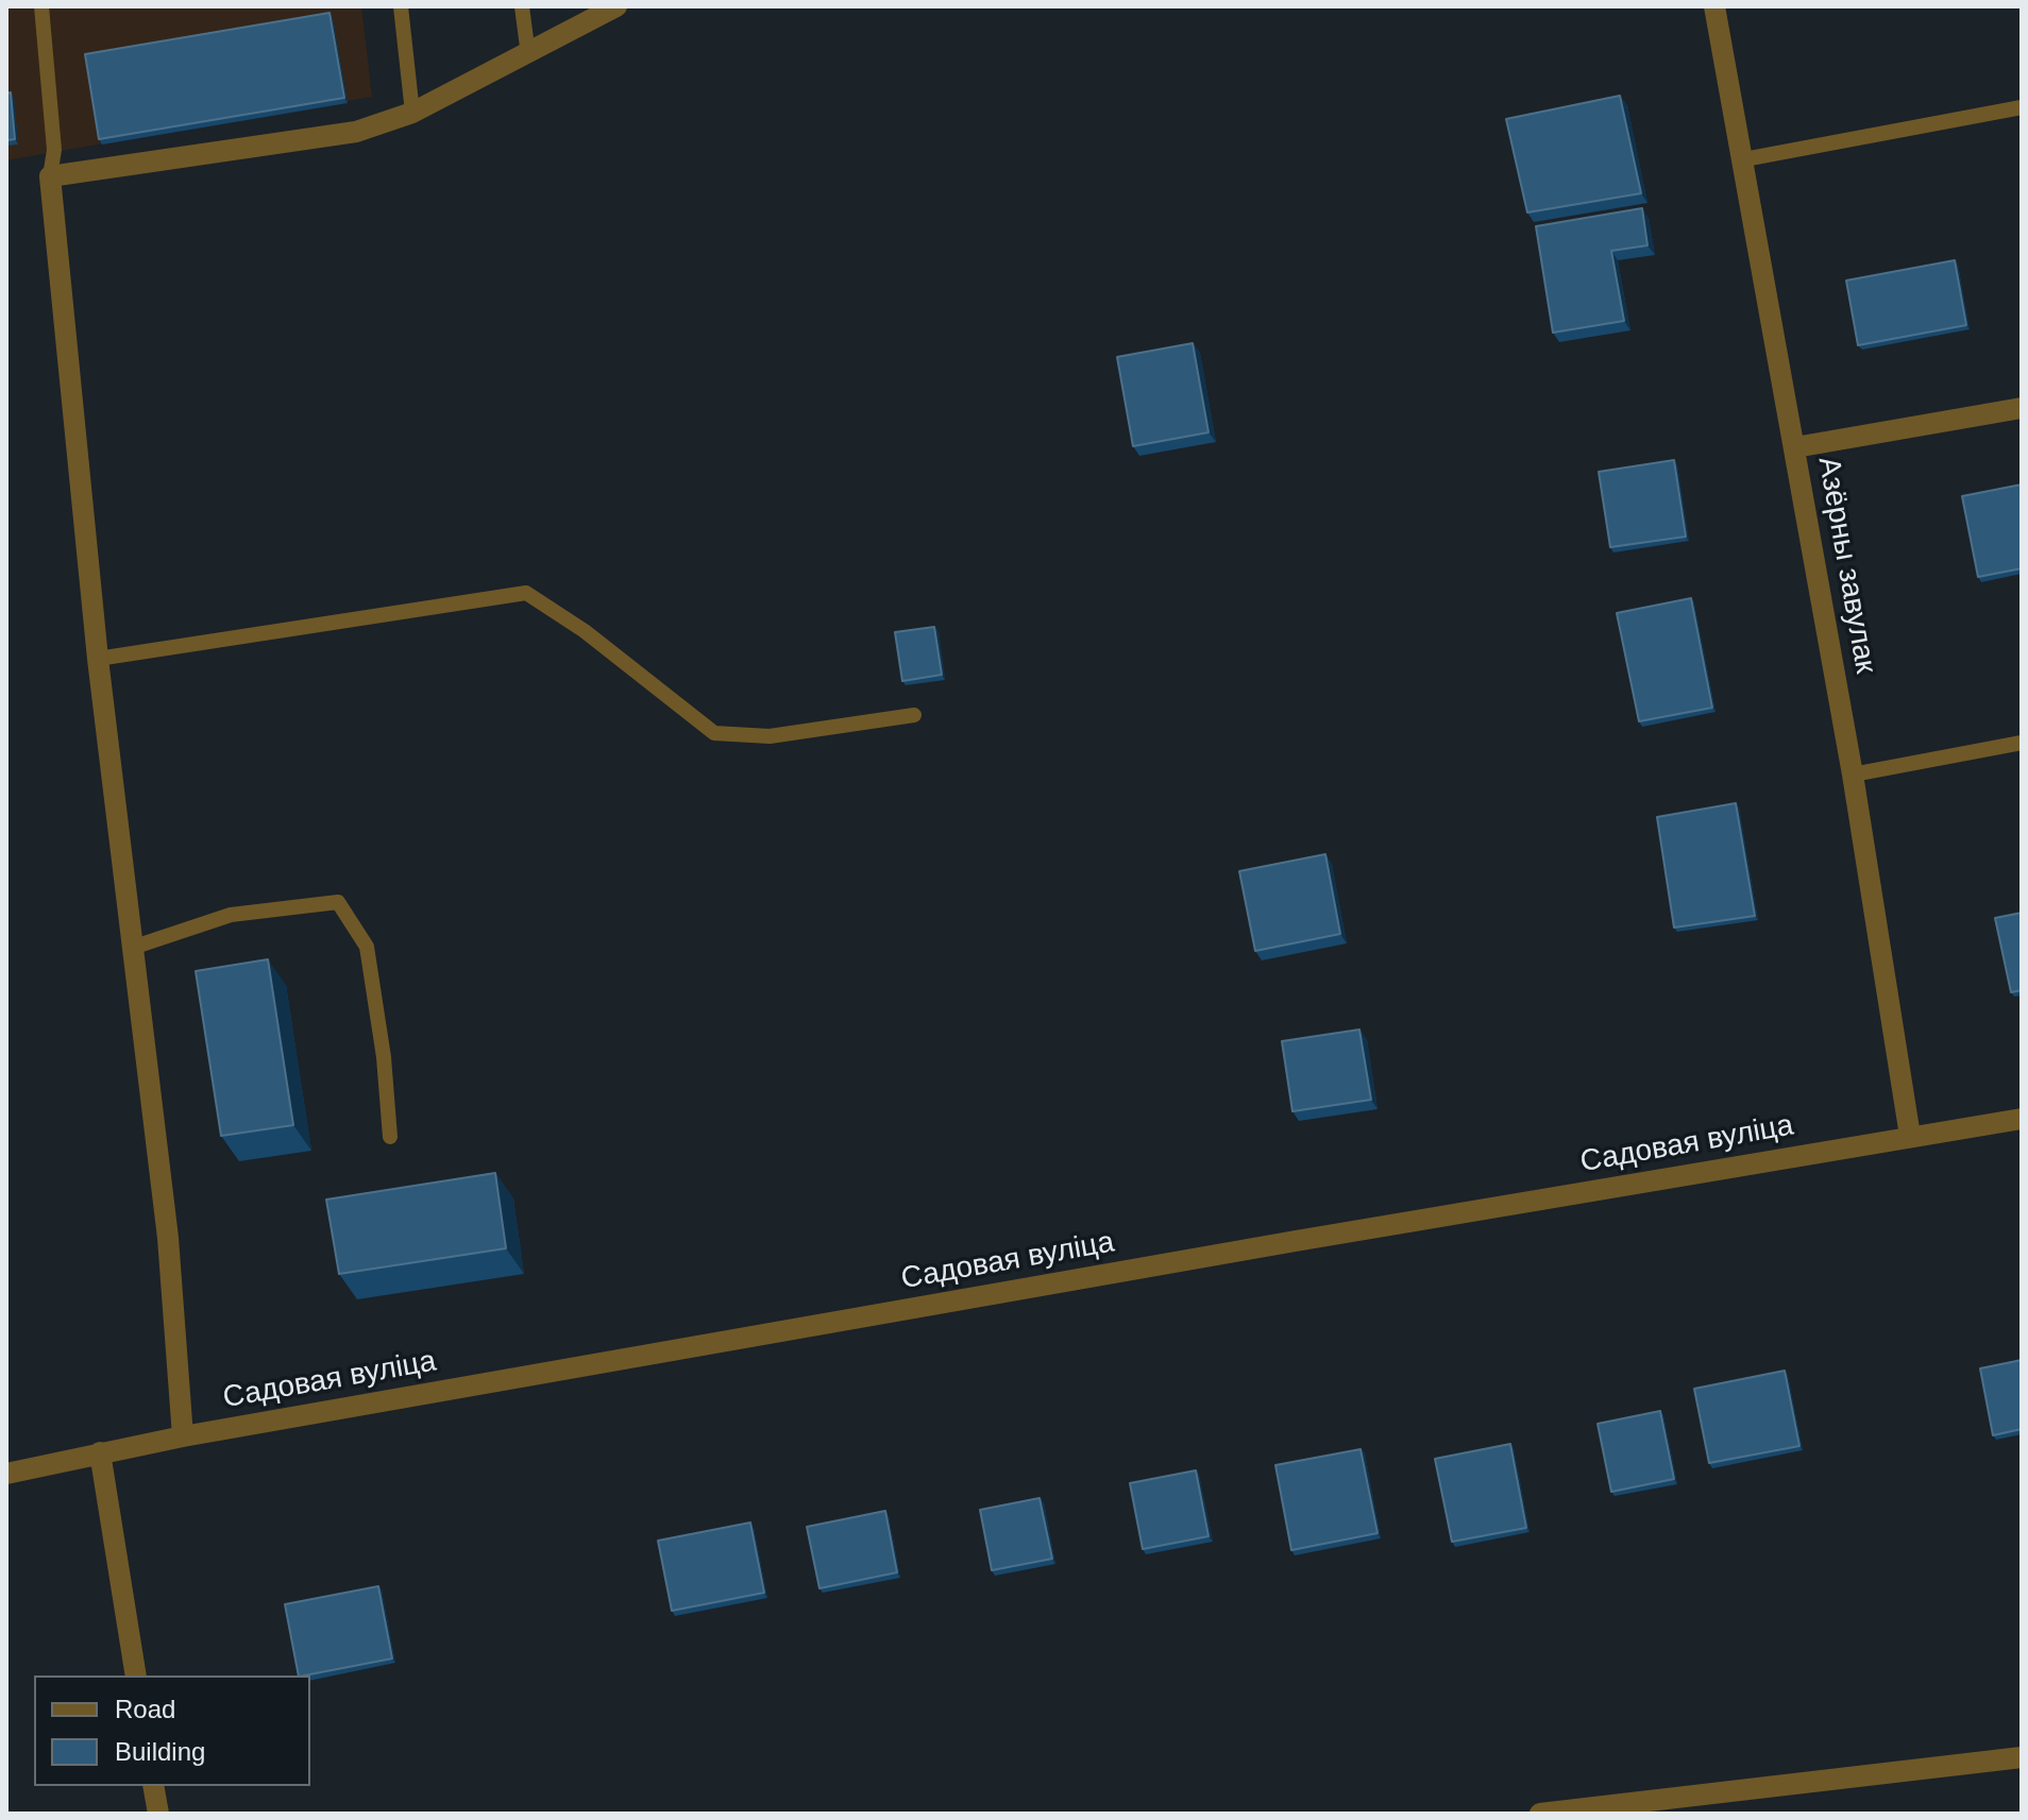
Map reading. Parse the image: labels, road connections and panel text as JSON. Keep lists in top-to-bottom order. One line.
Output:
{"streets":{"street":["Азёрны завулак","Садовая вуліца"]},"crossings":[["Азёрны завулак","Садовая вуліца"]],"legend":["Road","Building"]}
